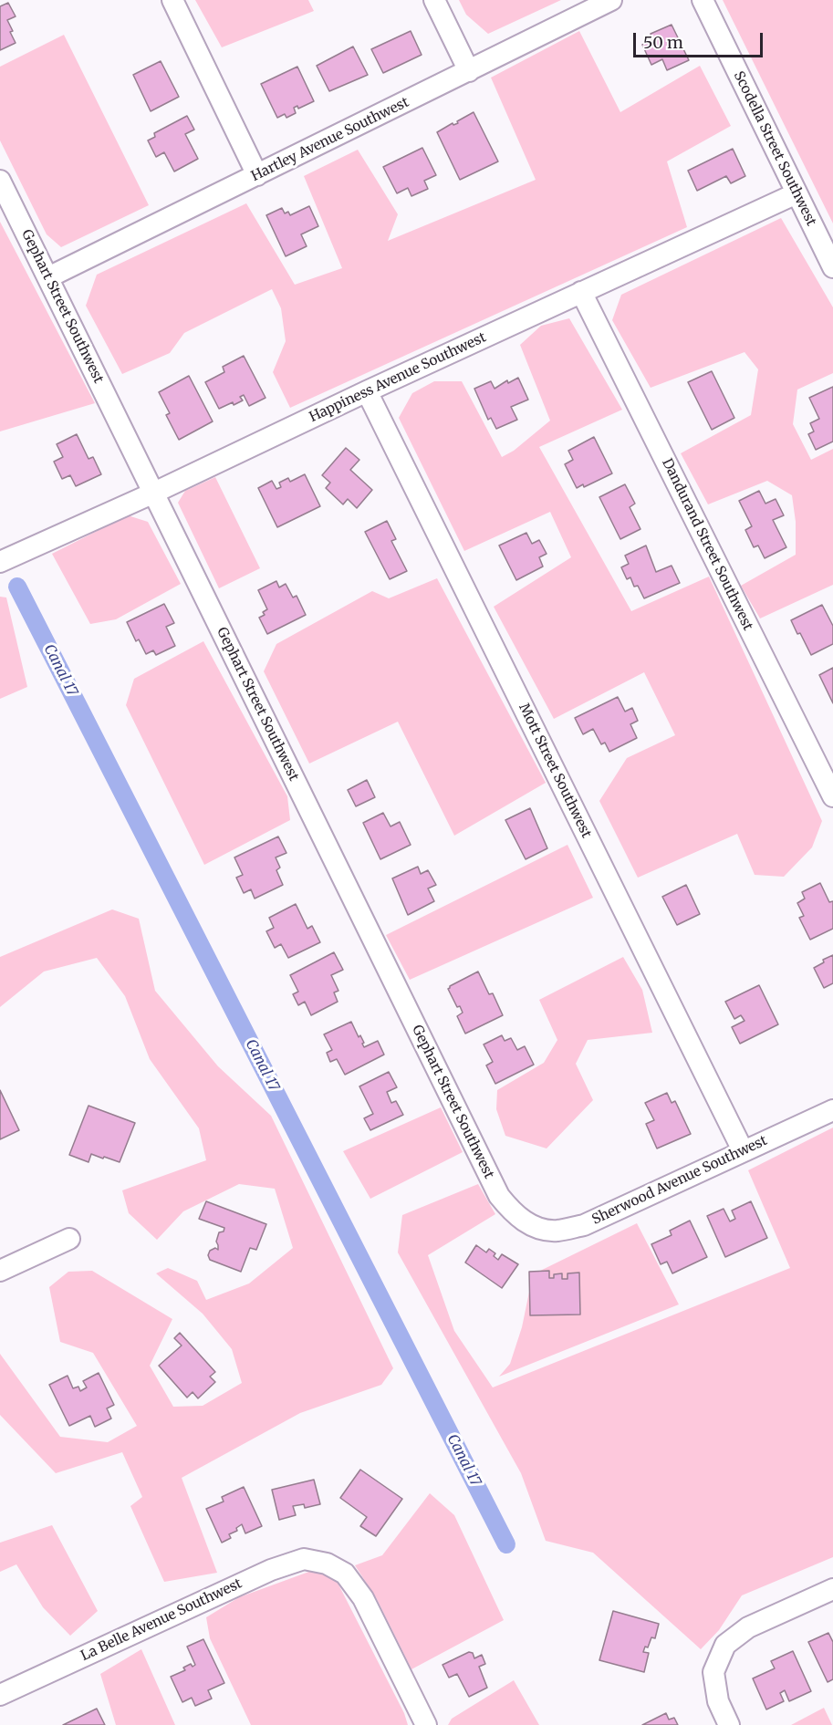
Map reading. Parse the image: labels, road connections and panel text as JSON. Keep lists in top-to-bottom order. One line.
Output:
{"streets":{"street":["Hartley Avenue Southwest","Scodella Street Southwest","Gephart Street Southwest","Happiness Avenue Southwest","Dandurand Street Southwest","Mott Street Southwest","Sherwood Avenue Southwest","La Belle Avenue Southwest"]},"crossings":[["Hartley Avenue Southwest","Gephart Street Southwest"],["Scodella Street Southwest","Happiness Avenue Southwest"],["Gephart Street Southwest","Happiness Avenue Southwest"],["Gephart Street Southwest","Sherwood Avenue Southwest"],["Happiness Avenue Southwest","Dandurand Street Southwest"],["Happiness Avenue Southwest","Mott Street Southwest"],["Mott Street Southwest","Sherwood Avenue Southwest"]],"water":["Canal 17"],"scale_bar":"50 m"}
